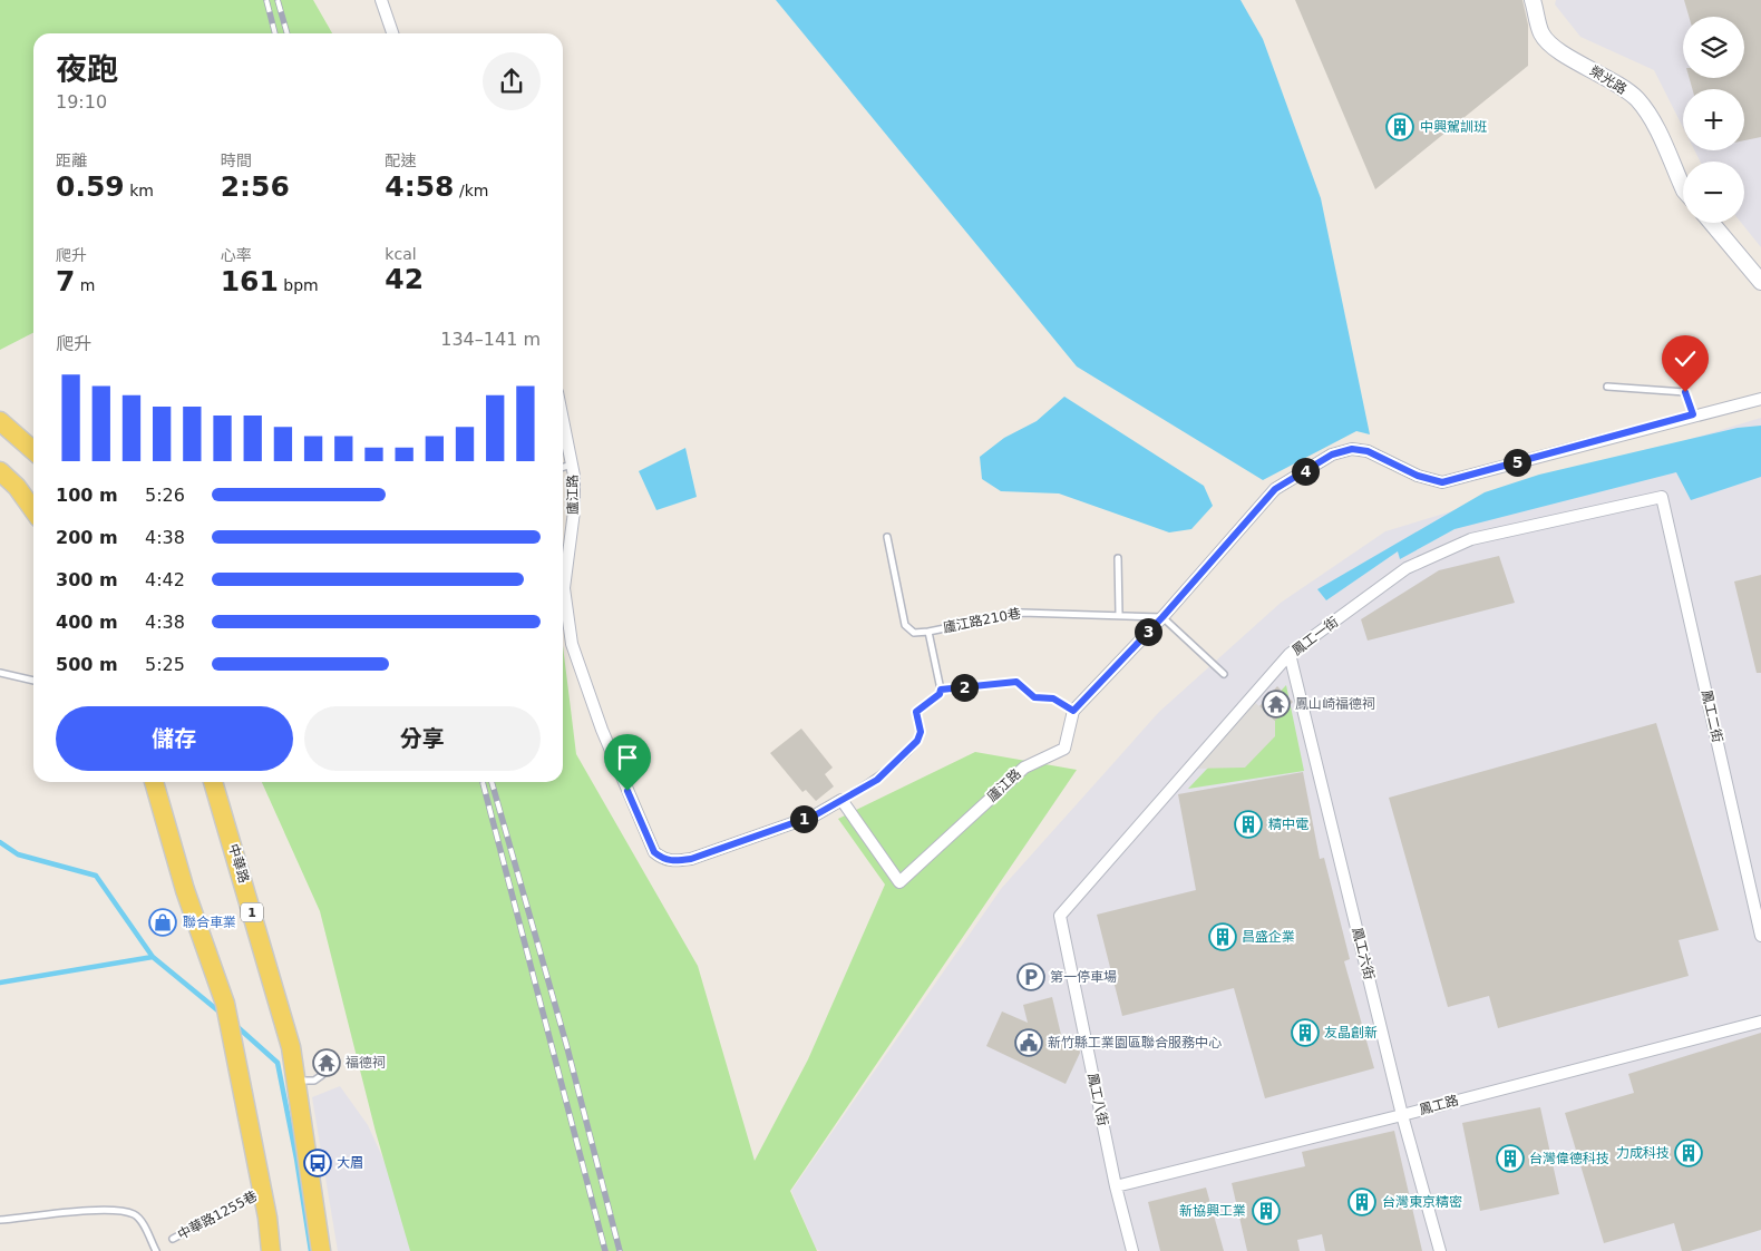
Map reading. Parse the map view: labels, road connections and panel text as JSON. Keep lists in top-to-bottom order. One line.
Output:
{"streets":{"main road":["中華路","1"],"street":["榮光路","廬江路","鳳工一街","鳳工二街","鳳工六街","鳳工八街","鳳工路"],"lane":["廬江路210巷","中華路1255巷"]},"crossings":[["鳳工一街","鳳工二街"],["鳳工一街","鳳工六街"],["鳳工一街","鳳工八街"],["中華路","1"],["鳳工六街","鳳工路"],["鳳工八街","鳳工路"]],"places":{"building":["中興駕訓班","精中電","昌盛企業","友晶創新","力成科技","台灣偉德科技","台灣東京精密","新協興工業"],"temple":["鳳山崎福德祠","福德祠"],"shop":["聯合車業"],"parking":["第一停車場"],"public building":["新竹縣工業園區聯合服務中心"],"bus stop":["大眉"]},"page":{"map_buttons":["+","−"],"heading":["夜跑","19:10"],"stats":[["距離","0.59 km"],["時間","2:56"],["配速","4:58 /km"],["爬升","7 m"],["心率","161 bpm"],["kcal","42"]],"chart":["爬升","134–141 m"],"pins":["5","4","3","2","1"],"list":[{"name":"100 m","note":"5:26"},{"name":"200 m","note":"4:38"},{"name":"300 m","note":"4:42"},{"name":"400 m","note":"4:38"},{"name":"500 m","note":"5:25"}],"buttons":["儲存","分享"]}}
